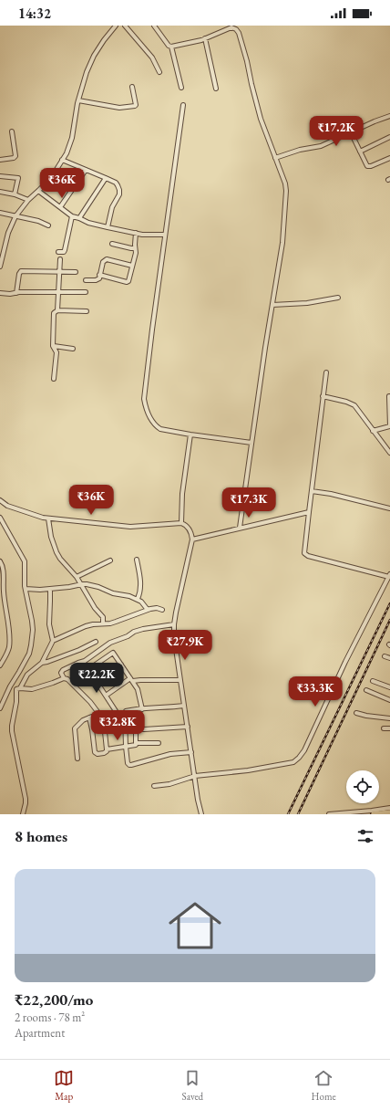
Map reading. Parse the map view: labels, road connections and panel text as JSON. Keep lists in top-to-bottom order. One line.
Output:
{"page":{"status":"14:32","price":["₹17.2K","₹36K","₹36K","₹17.3K","₹27.9K","₹22.2K","₹33.3K","₹32.8K"],"heading":"8 homes","list":[{"name":"₹22,200/mo","note":"2 rooms · 78 m² · Apartment"}],"tabs":["Map","Saved","Home"]}}
